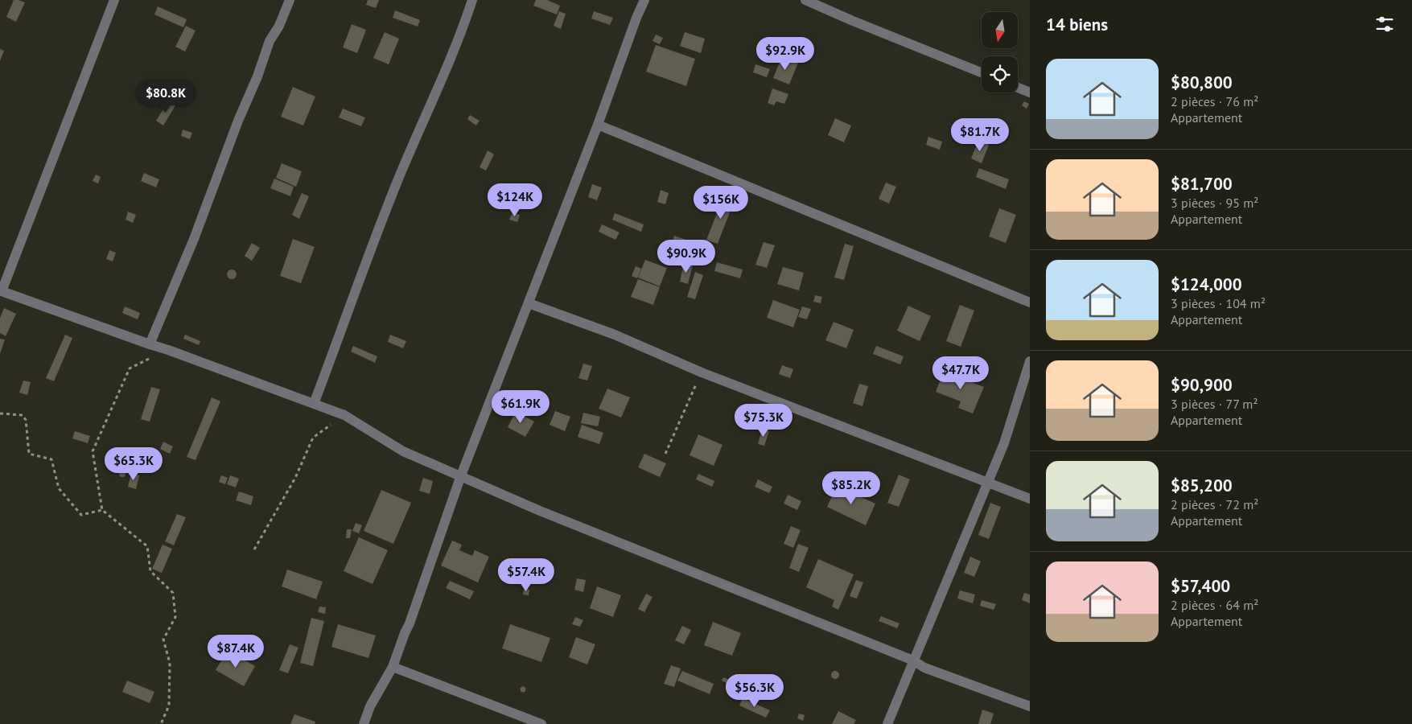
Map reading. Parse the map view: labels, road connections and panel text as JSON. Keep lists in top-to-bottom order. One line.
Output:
{"north":"bottom","page":{"heading":"14 biens","price":["$92.9K","$80.8K","$81.7K","$124K","$156K","$90.9K","$47.7K","$61.9K","$75.3K","$65.3K","$85.2K","$57.4K","$87.4K","$56.3K"],"list":[{"name":"$80,800","note":"2 pièces · 76 m² · Appartement"},{"name":"$81,700","note":"3 pièces · 95 m² · Appartement"},{"name":"$124,000","note":"3 pièces · 104 m² · Appartement"},{"name":"$90,900","note":"3 pièces · 77 m² · Appartement"},{"name":"$85,200","note":"2 pièces · 72 m² · Appartement"},{"name":"$57,400","note":"2 pièces · 64 m² · Appartement"}]}}
